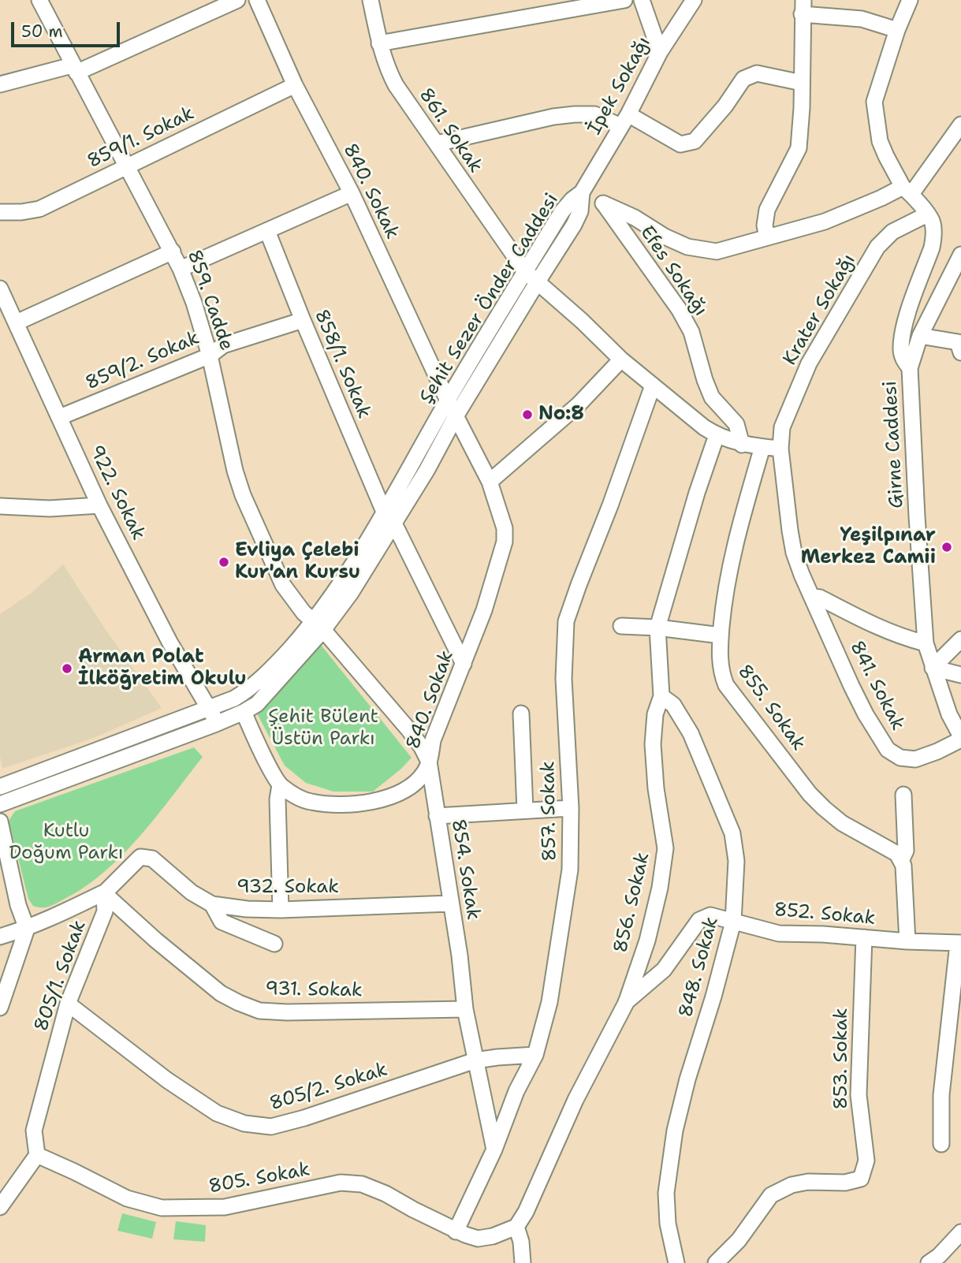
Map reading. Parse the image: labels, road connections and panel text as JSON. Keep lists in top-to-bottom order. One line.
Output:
{"streets":{"street":["İpek Sokağı","861. Sokak","859/1. Sokak","840. Sokak","Efes Sokağı","Şehit Sezer Önder Caddesi","859. Cadde","Krater Sokağı","859/2. Sokak","858/1. Sokak","Girne Caddesi","922. Sokak","841. Sokak","855. Sokak","857. Sokak","854. Sokak","932. Sokak","856. Sokak","852. Sokak","848. Sokak","805/1. Sokak","931. Sokak","853. Sokak","805/2. Sokak","805. Sokak"]},"crossings":[["İpek Sokağı","Efes Sokağı"],["İpek Sokağı","Şehit Sezer Önder Caddesi"],["861. Sokak","Efes Sokağı"],["861. Sokak","Şehit Sezer Önder Caddesi"],["861. Sokak","Krater Sokağı"],["861. Sokak","855. Sokak"],["861. Sokak","857. Sokak"],["861. Sokak","856. Sokak"],["859/1. Sokak","840. Sokak"],["859/1. Sokak","859. Cadde"],["840. Sokak","Şehit Sezer Önder Caddesi"],["840. Sokak","858/1. Sokak"],["840. Sokak","854. Sokak"],["Efes Sokağı","Şehit Sezer Önder Caddesi"],["Şehit Sezer Önder Caddesi","859. Cadde"],["Şehit Sezer Önder Caddesi","858/1. Sokak"],["Şehit Sezer Önder Caddesi","922. Sokak"],["Şehit Sezer Önder Caddesi","854. Sokak"],["859. Cadde","859/2. Sokak"],["859. Cadde","854. Sokak"],["859/2. Sokak","858/1. Sokak"],["859/2. Sokak","922. Sokak"],["Girne Caddesi","841. Sokak"],["857. Sokak","854. Sokak"],["857. Sokak","805/2. Sokak"],["857. Sokak","805. Sokak"],["854. Sokak","932. Sokak"],["854. Sokak","931. Sokak"],["854. Sokak","805/2. Sokak"],["932. Sokak","805/1. Sokak"],["932. Sokak","931. Sokak"],["856. Sokak","852. Sokak"],["856. Sokak","848. Sokak"],["856. Sokak","805. Sokak"],["852. Sokak","848. Sokak"],["852. Sokak","853. Sokak"],["805/1. Sokak","931. Sokak"],["805/1. Sokak","805/2. Sokak"],["805/1. Sokak","805. Sokak"]],"parks":["Şehit Bülent Üstün Parkı","Kutlu Doğum Parkı"],"places":["No:8","Yeşilpınar Merkez Camii","Evliya Çelebi Kur'an Kursu","Arman Polat İlköğretim Okulu"],"scale_bar":"50 m"}
